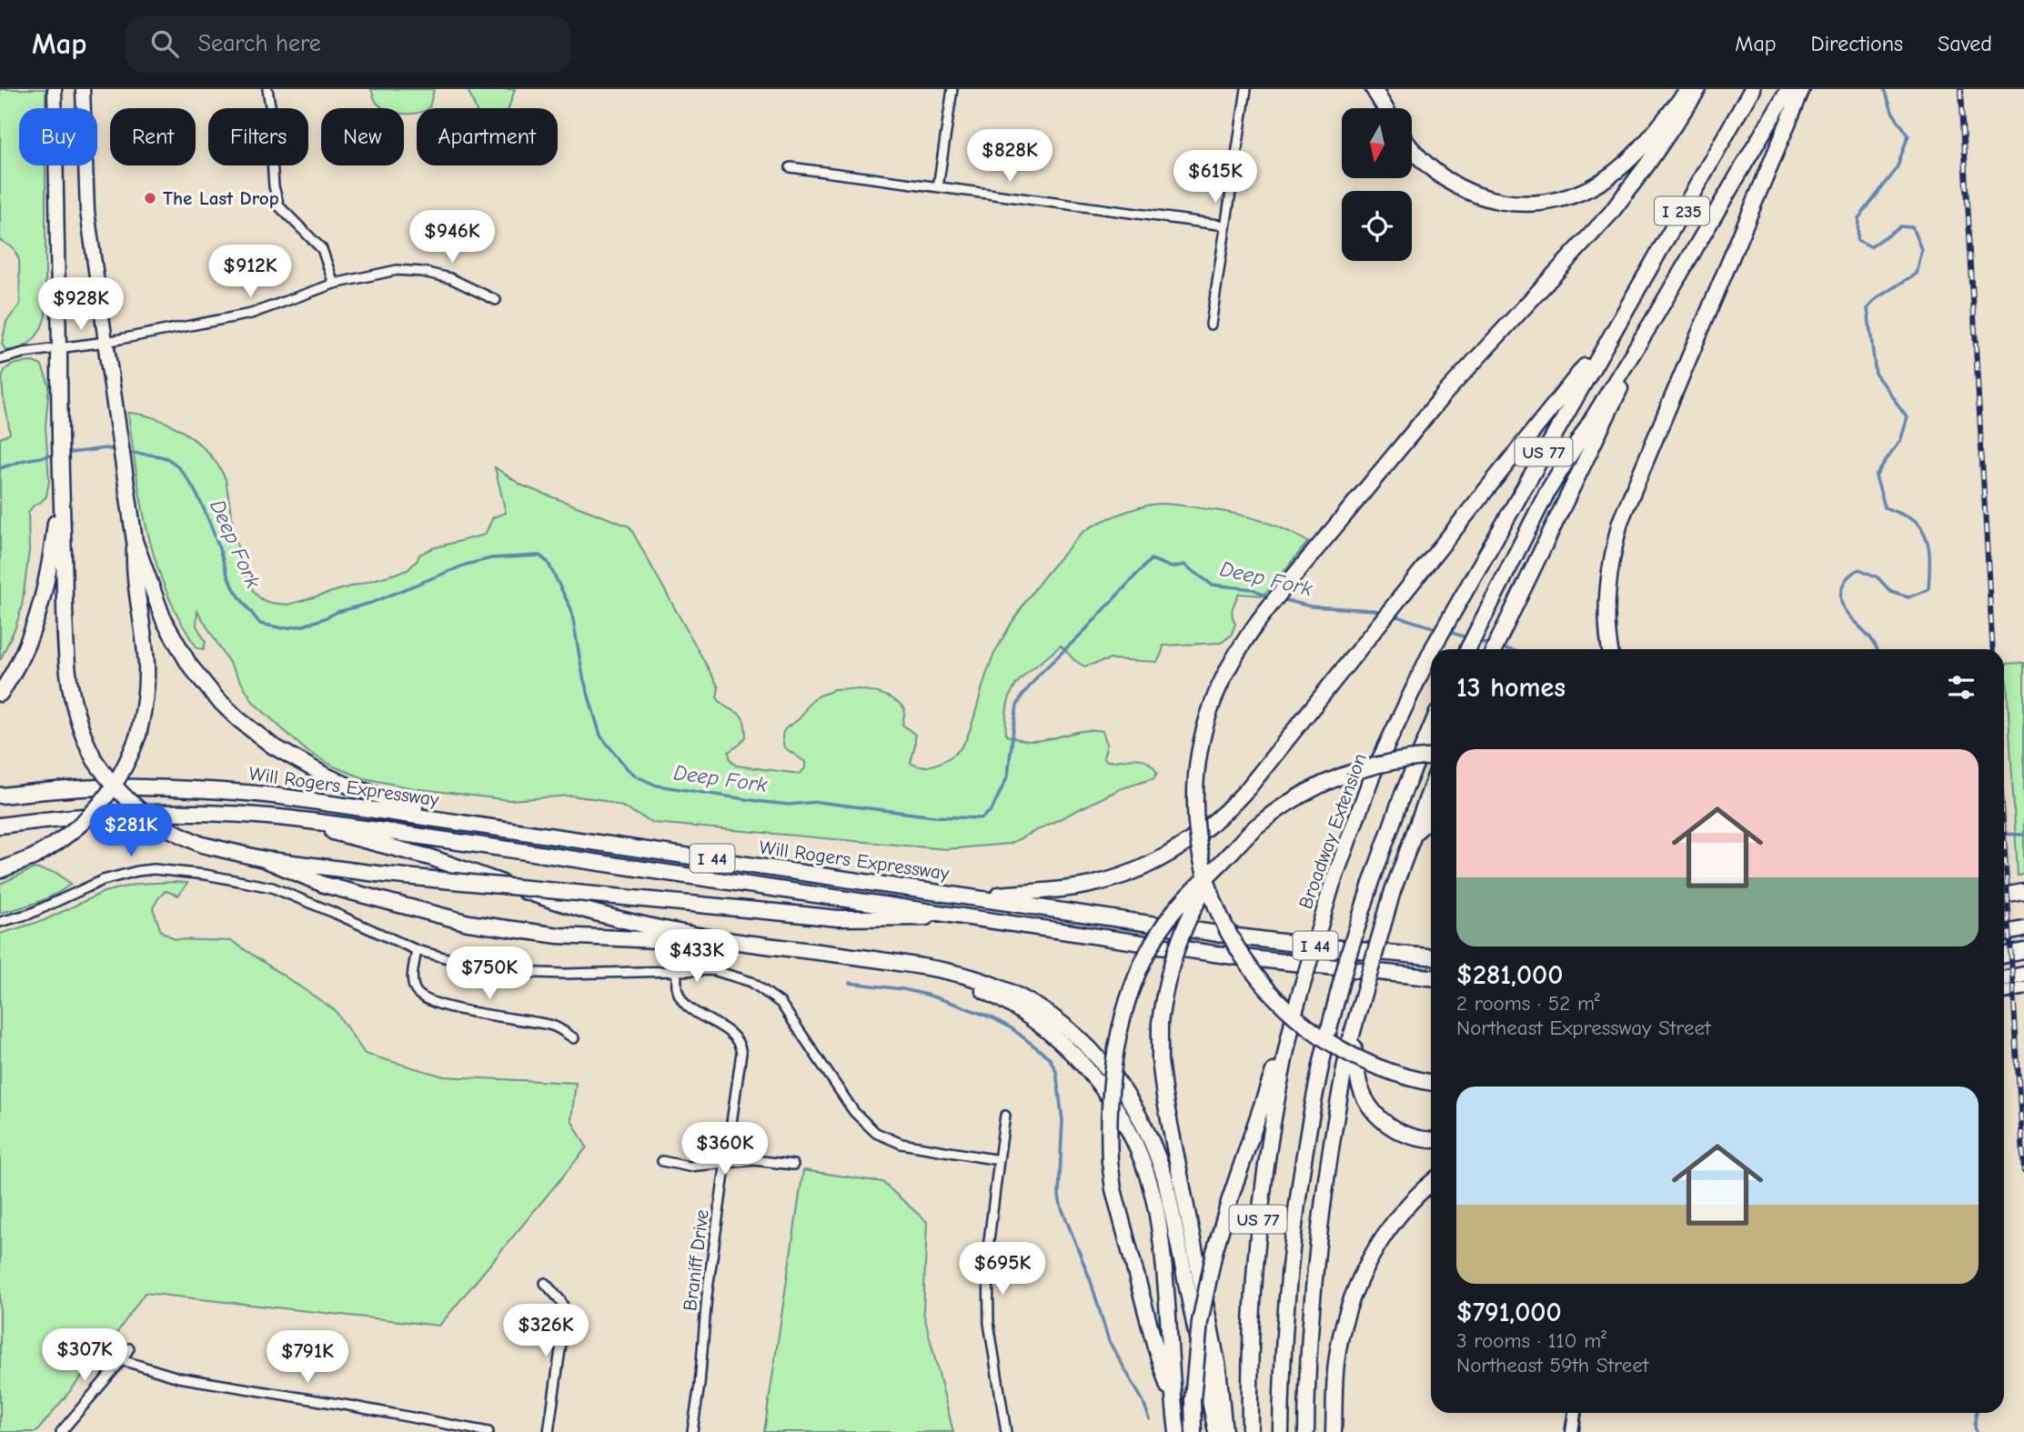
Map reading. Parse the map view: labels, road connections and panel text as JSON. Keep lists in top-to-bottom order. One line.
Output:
{"streets":{"highway":["I 235","US 77","Will Rogers Expressway","Broadway Extension","I 44"],"street":["Braniff Drive"]},"crossings":[["I 235","US 77"],["I 235","Broadway Extension"]],"water":["Deep Fork"],"places":["The Last Drop"],"north":"bottom","page":{"header":"Map","search":"Search here","nav":["Map","Directions","Saved"],"chip":["Buy","Rent","Filters","New","Apartment"],"price":["$828K","$615K","$946K","$912K","$928K","$281K","$433K","$750K","$360K","$695K","$326K","$307K","$791K"],"heading":"13 homes","list":[{"name":"$281,000","note":"2 rooms · 52 m² · Northeast Expressway Street"},{"name":"$791,000","note":"3 rooms · 110 m² · Northeast 59th Street"}]}}
